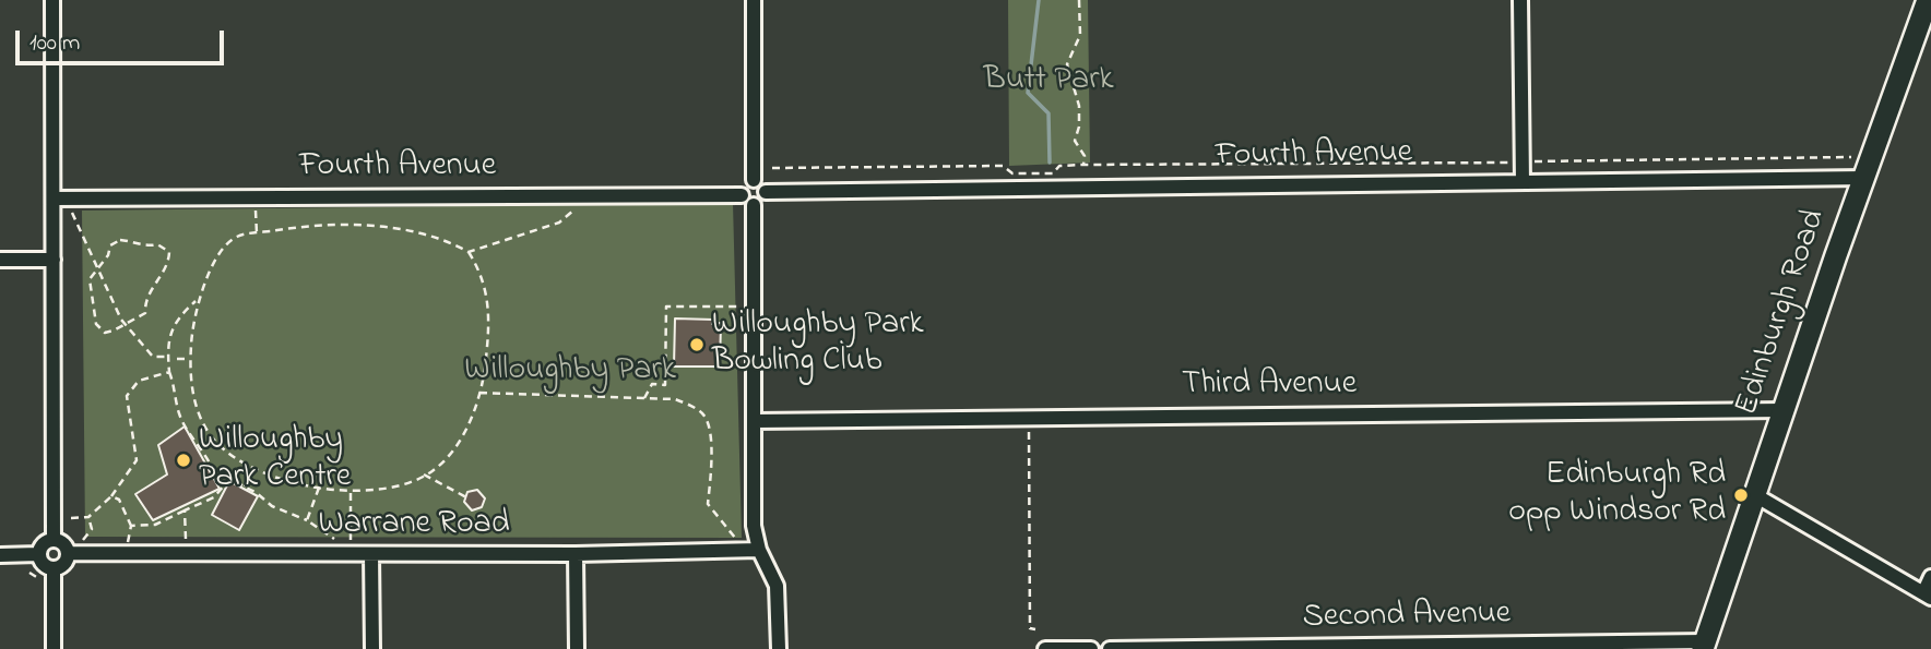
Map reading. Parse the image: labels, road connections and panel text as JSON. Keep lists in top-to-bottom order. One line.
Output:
{"streets":{"main road":["Edinburgh Road"],"street":["Fourth Avenue","Third Avenue","Warrane Road","Second Avenue"]},"crossings":[["Fourth Avenue","Edinburgh Road"],["Edinburgh Road","Third Avenue"],["Edinburgh Road","Second Avenue"]],"parks":["Butt Park","Willoughby Park"],"places":["Willoughby Park Bowling Club","Willoughby Park Centre","Edinburgh Rd opp Windsor Rd"],"scale_bar":"100 m"}
